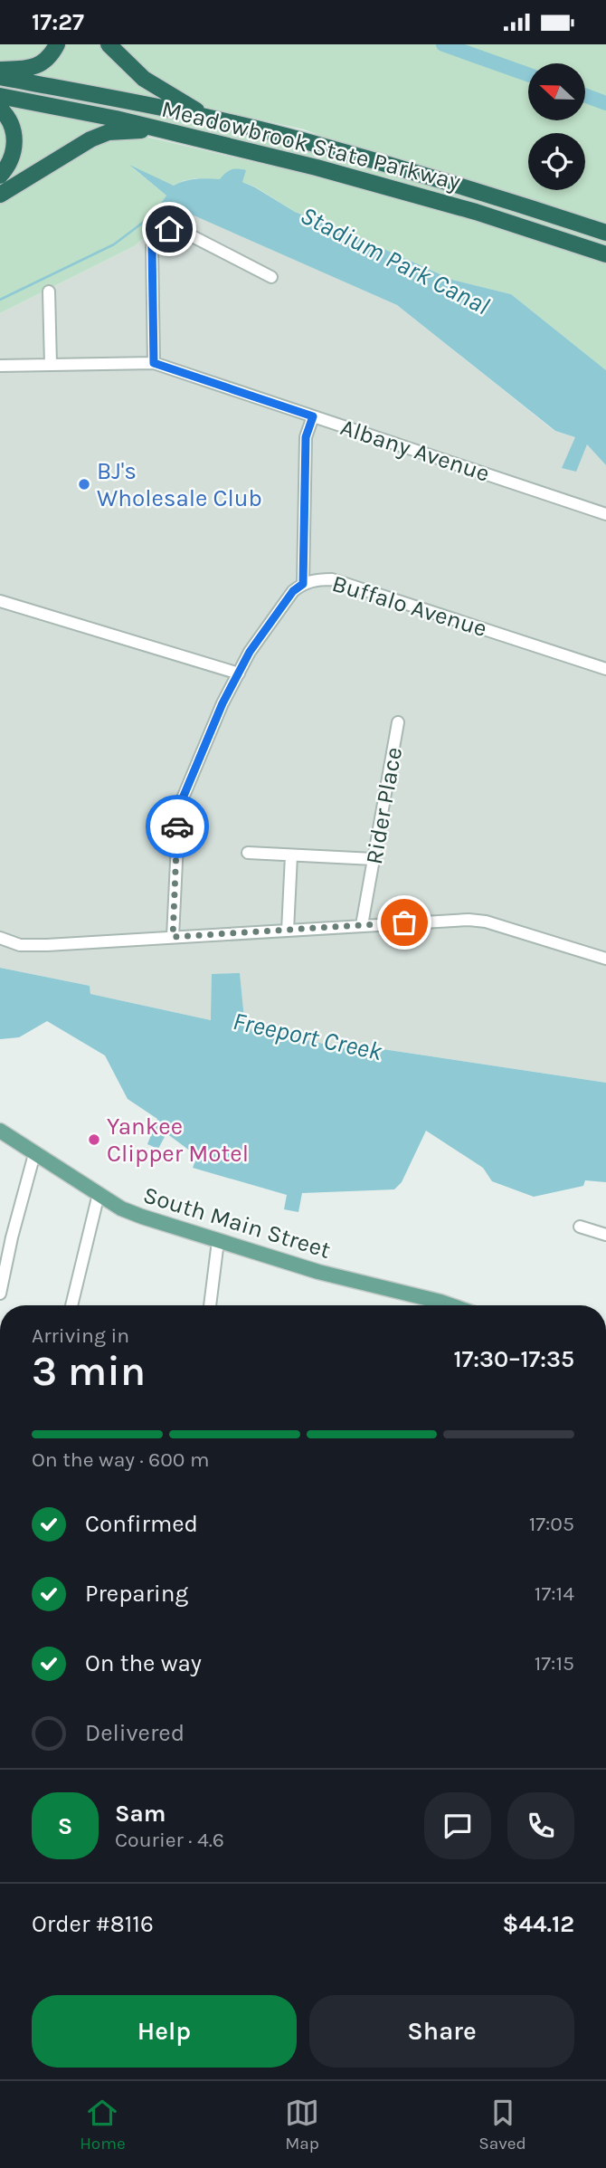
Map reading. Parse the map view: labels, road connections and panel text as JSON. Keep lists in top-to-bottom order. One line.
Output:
{"streets":{"highway":["Meadowbrook State Parkway"],"main road":["South Main Street"],"street":["Albany Avenue","Buffalo Avenue","Rider Place"]},"water":["Stadium Park Canal","Freeport Creek"],"places":["BJ's Wholesale Club","Yankee Clipper Motel"],"north":"left","page":{"status":"17:27","heading":["3 min","Arriving in","17:30–17:35"],"panel":["Sam","Courier · 4.6","Order #8116","$44.12"],"bar":"On the way · 600 m","list":[["Confirmed","17:05"],["Preparing","17:14"],["On the way","17:15"],"Delivered"],"round":"S","buttons":["Help","Share"],"tabs":["Home","Map","Saved"]}}
